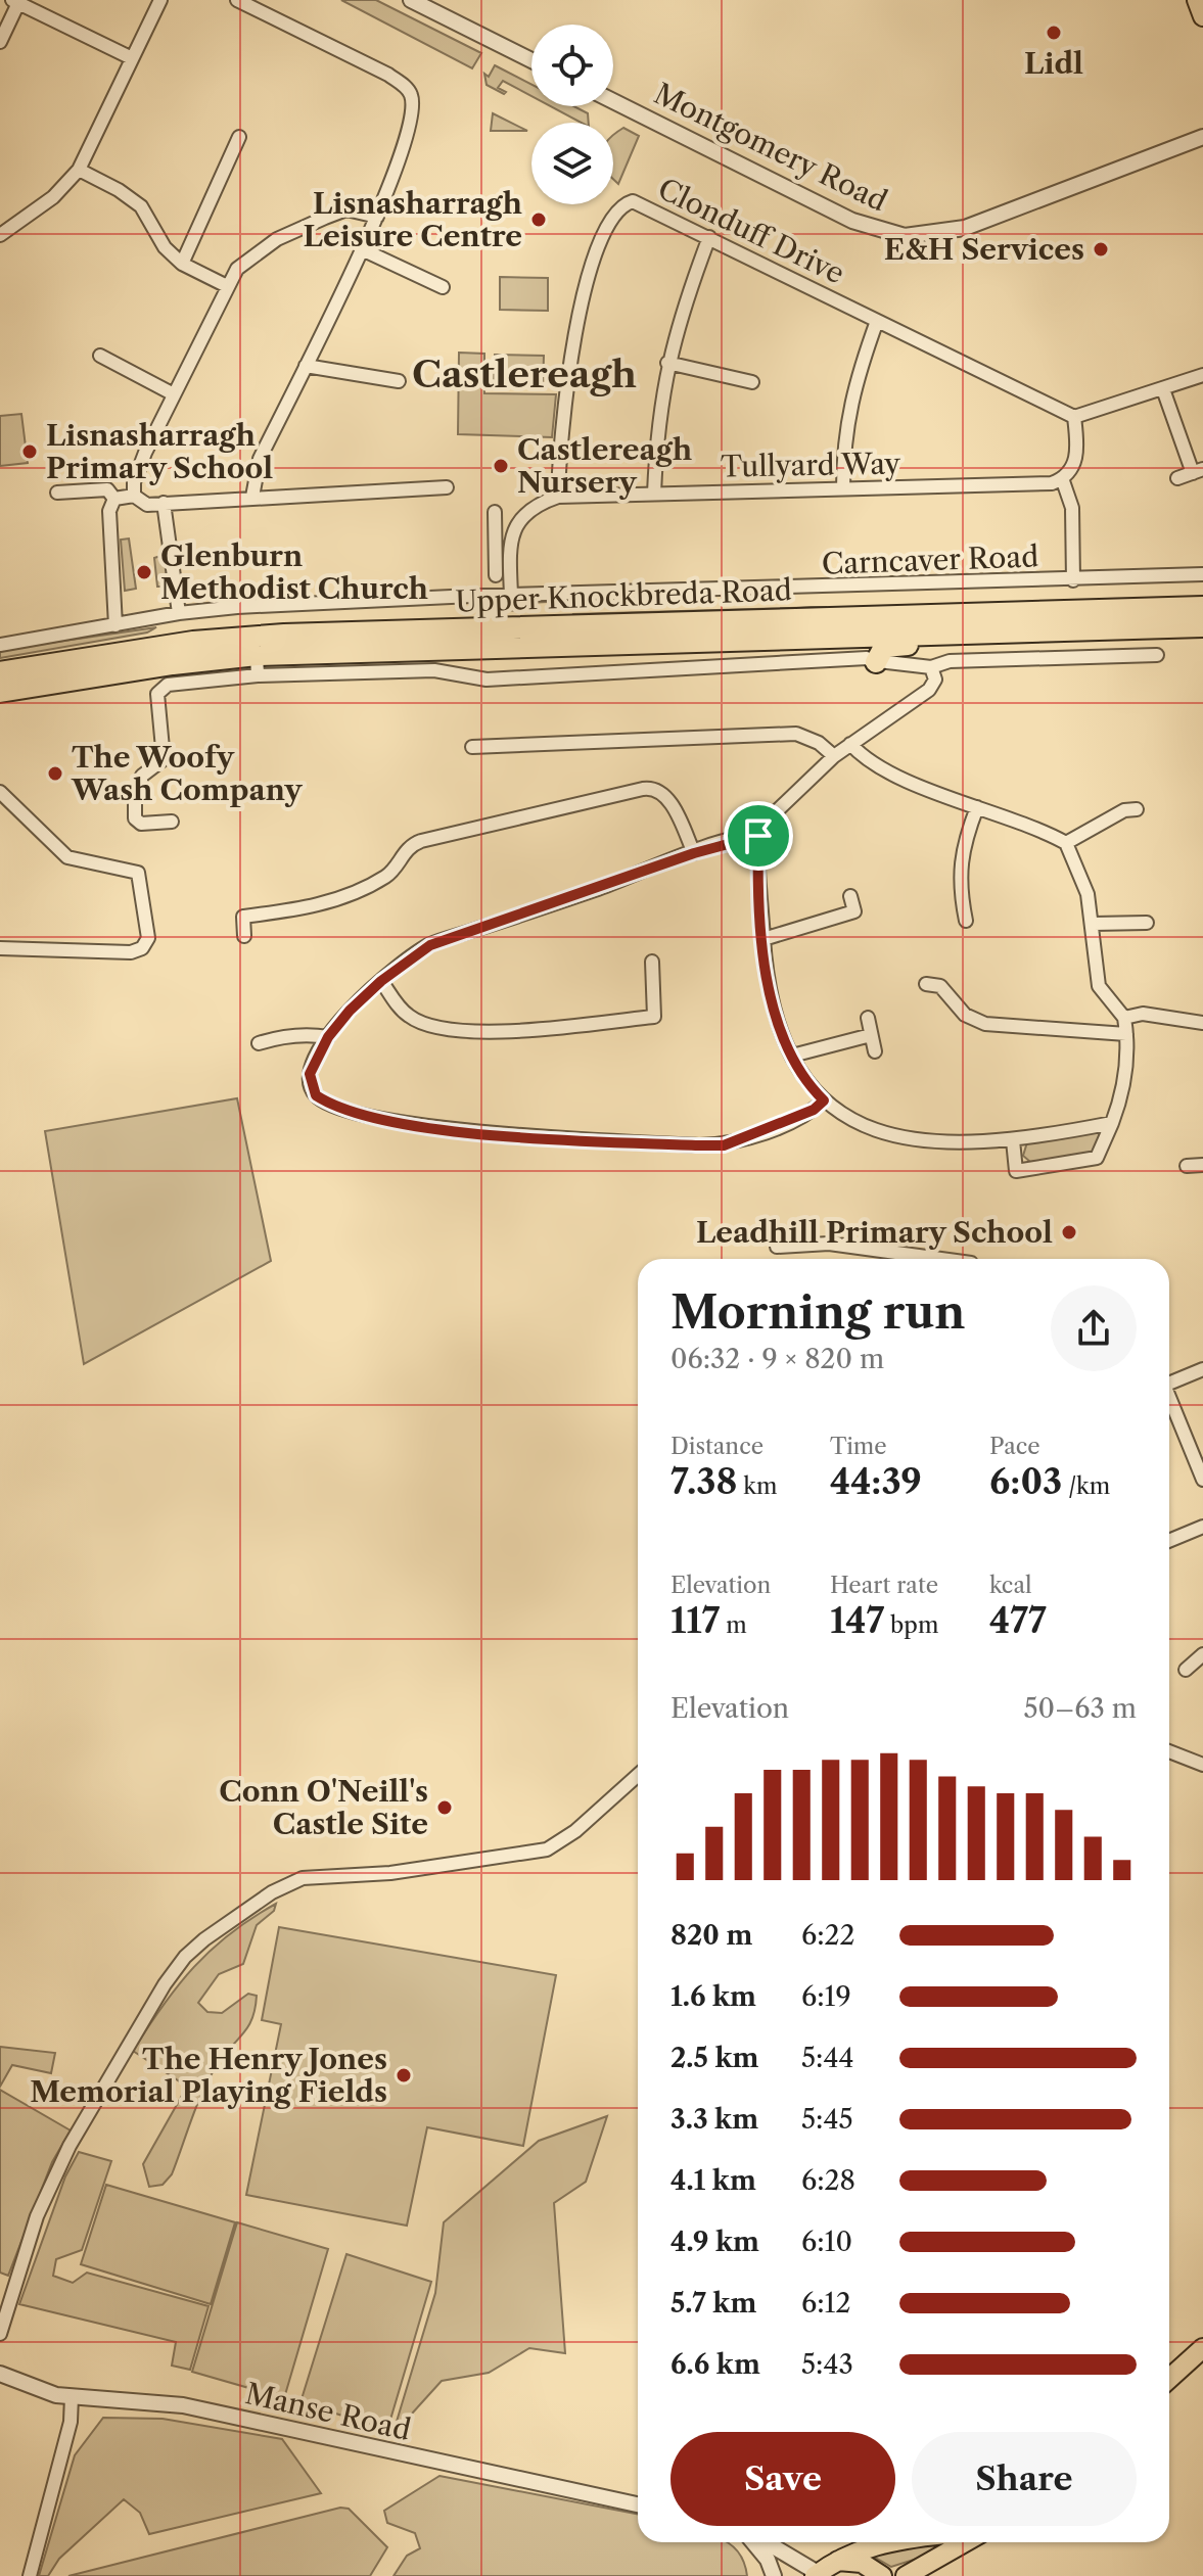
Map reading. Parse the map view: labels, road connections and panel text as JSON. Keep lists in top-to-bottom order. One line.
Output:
{"streets":{"highway":["Upper Knockbreda Road"],"street":["Montgomery Road","Clonduff Drive","Tullyard Way","Carncaver Road","Manse Road"]},"crossings":[["Clonduff Drive","Tullyard Way"],["Carncaver Road","Upper Knockbreda Road"]],"districts":["Castlereagh"],"places":["Lidl","Lisnasharragh Leisure Centre","E&H Services","Lisnasharragh Primary School","Castlereagh Nursery","Glenburn Methodist Church","The Woofy Wash Company","Leadhill Primary School","Conn O'Neill's Castle Site","The Henry Jones Memorial Playing Fields"],"page":{"heading":["Morning run","06:32 · 9 × 820 m"],"stats":[["Distance","7.38 km"],["Time","44:39"],["Pace","6:03 /km"],["Elevation","117 m"],["Heart rate","147 bpm"],["kcal","477"]],"chart":["Elevation","50–63 m"],"list":[{"name":"820 m","note":"6:22"},{"name":"1.6 km","note":"6:19"},{"name":"2.5 km","note":"5:44"},{"name":"3.3 km","note":"5:45"},{"name":"4.1 km","note":"6:28"},{"name":"4.9 km","note":"6:10"},{"name":"5.7 km","note":"6:12"},{"name":"6.6 km","note":"5:43"}],"buttons":["Save","Share"]}}
